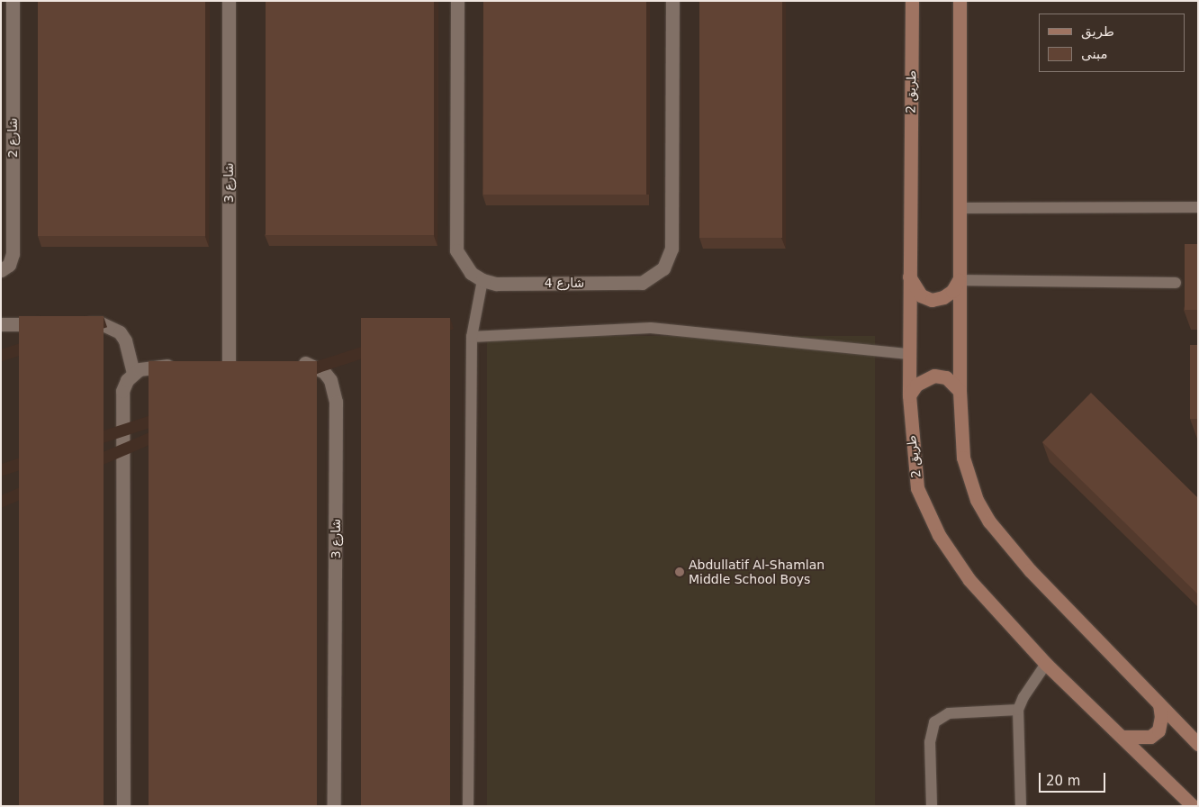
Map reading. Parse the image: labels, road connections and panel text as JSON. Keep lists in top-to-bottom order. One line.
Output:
{"streets":{"street":["طريق 2","شارع 2","شارع 3","شارع 4"]},"places":["Abdullatif Al-Shamlan Middle School Boys"],"legend":["طريق","مبنى"],"scale_bar":"20 m"}
